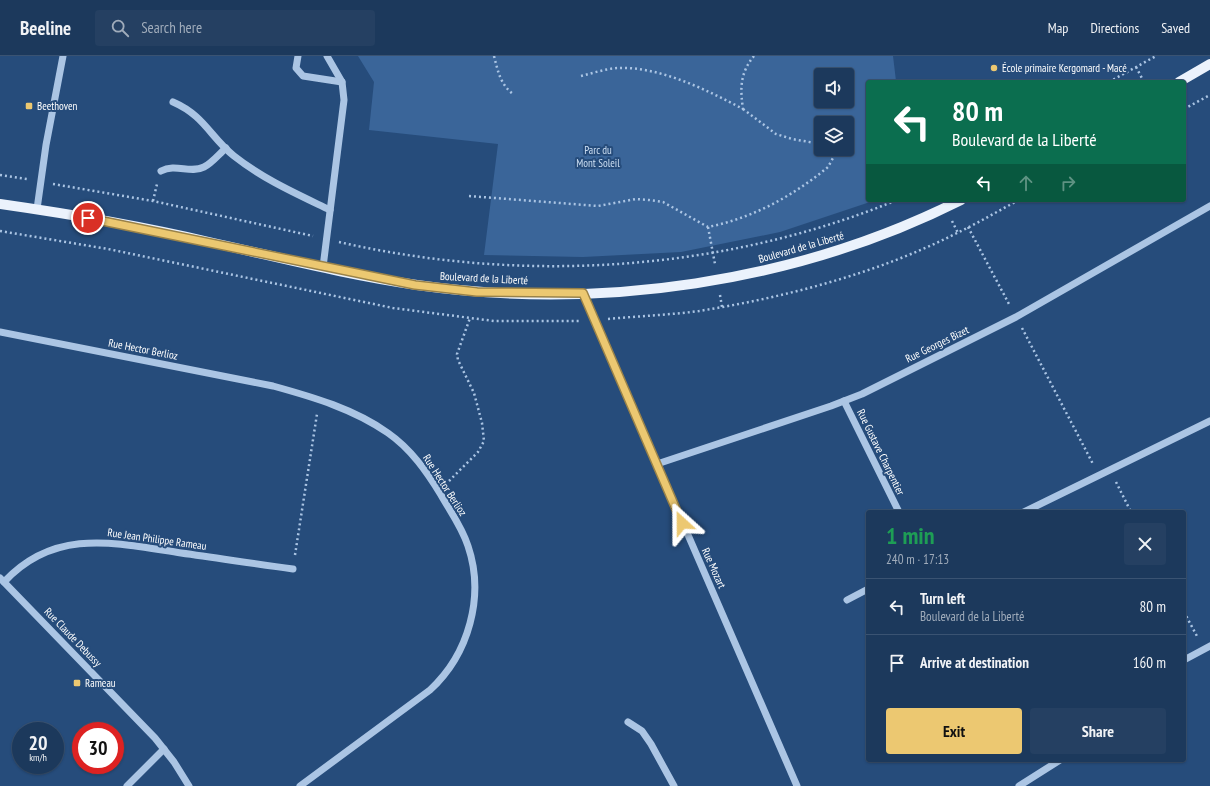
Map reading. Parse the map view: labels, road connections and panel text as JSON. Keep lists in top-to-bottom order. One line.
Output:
{"streets":{"main road":["Boulevard de la Liberté"],"street":["Rue Georges Bizet","Rue Hector Berlioz","Rue Gustave Charpentier","Rue Jean Philippe Rameau","Rue Mozart","Rue Claude Debussy"]},"crossings":[["Boulevard de la Liberté","Rue Mozart"],["Rue Georges Bizet","Rue Gustave Charpentier"],["Rue Georges Bizet","Rue Mozart"],["Rue Jean Philippe Rameau","Rue Claude Debussy"]],"parks":["Parc du Mont Soleil"],"places":{"other":["École primaire Kergomard - Macé"],"transit":["Beethoven","Rameau"]},"page":{"header":"Beeline","search":"Search here","nav":["Map","Directions","Saved"],"turn":["80 m","Boulevard de la Liberté"],"heading":["1 min","240 m · 17:13"],"list":[{"name":"Turn left","note":"Boulevard de la Liberté","value":"80 m"},{"name":"Arrive at destination","value":"160 m"}],"buttons":["Exit","Share"],"speed":"20 km/h","limit":"30"}}
